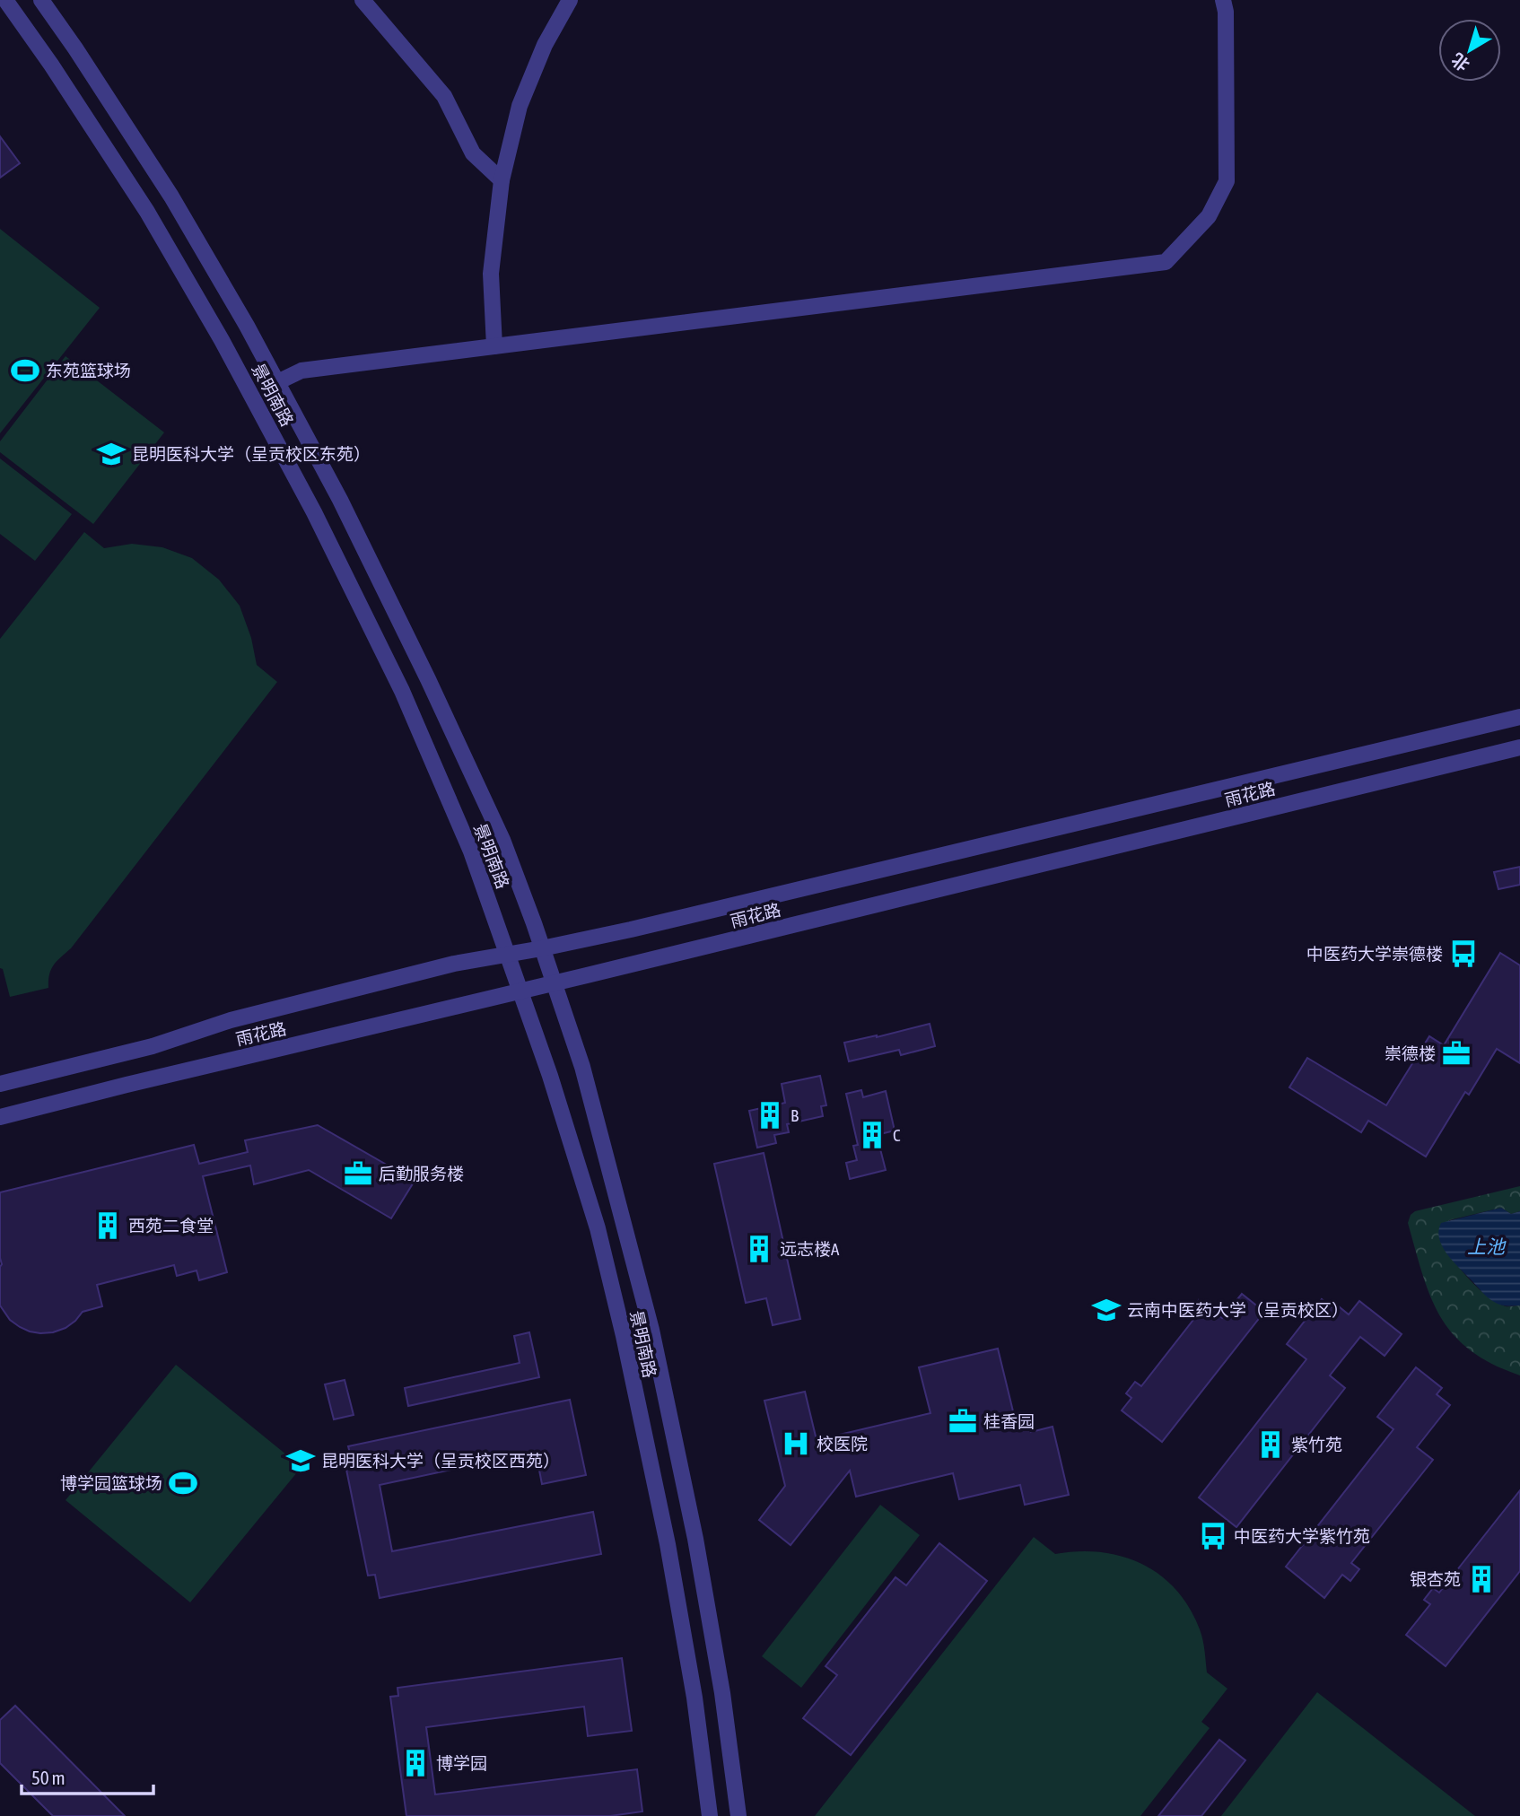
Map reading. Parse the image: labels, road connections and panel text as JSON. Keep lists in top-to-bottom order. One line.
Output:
{"streets":{"street":["景明南路","雨花路"]},"crossings":[["景明南路","雨花路"]],"water":["上池"],"places":{"sports":["东苑篮球场","博学园篮球场"],"school or university":["昆明医科大学（呈贡校区东苑）","云南中医药大学（呈贡校区）","昆明医科大学（呈贡校区西苑）"],"bus stop":["中医药大学崇德楼","中医药大学紫竹苑"],"office":["崇德楼","后勤服务楼","桂香园"],"building":["B","C","西苑二食堂","远志楼A","紫竹苑","银杏苑","博学园"],"hospital":["校医院"]},"scale_bar":"50 m","north":"bottom left"}
